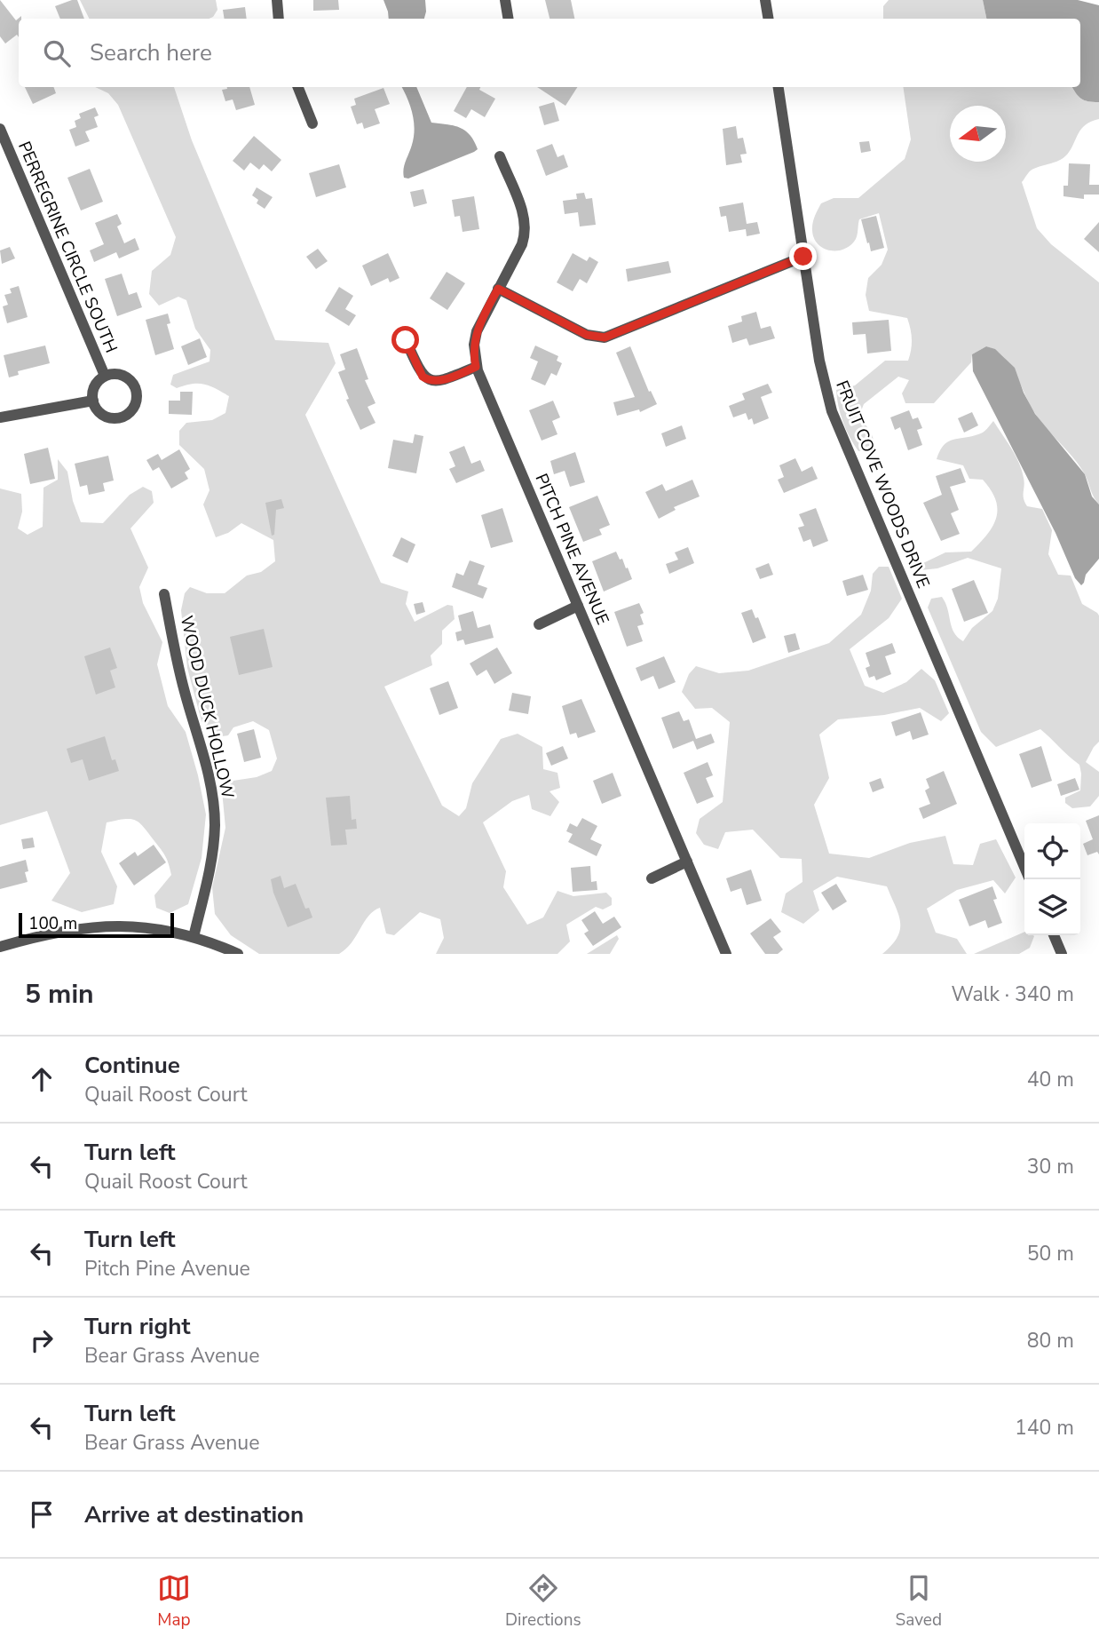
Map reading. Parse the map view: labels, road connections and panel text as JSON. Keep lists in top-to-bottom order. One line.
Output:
{"streets":{"street":["PERREGRINE CIRCLE SOUTH","FRUIT COVE WOODS DRIVE","PITCH PINE AVENUE","WOOD DUCK HOLLOW"]},"scale_bar":"100 m","north":"left","page":{"search":"Search here","scale":"100 m","heading":["5 min","Walk · 340 m"],"list":[["Continue","Quail Roost Court","40 m"],["Turn left","Quail Roost Court","30 m"],["Turn left","Pitch Pine Avenue","50 m"],["Turn right","Bear Grass Avenue","80 m"],["Turn left","Bear Grass Avenue","140 m"],"Arrive at destination"],"nav":["Map","Directions","Saved"]}}
